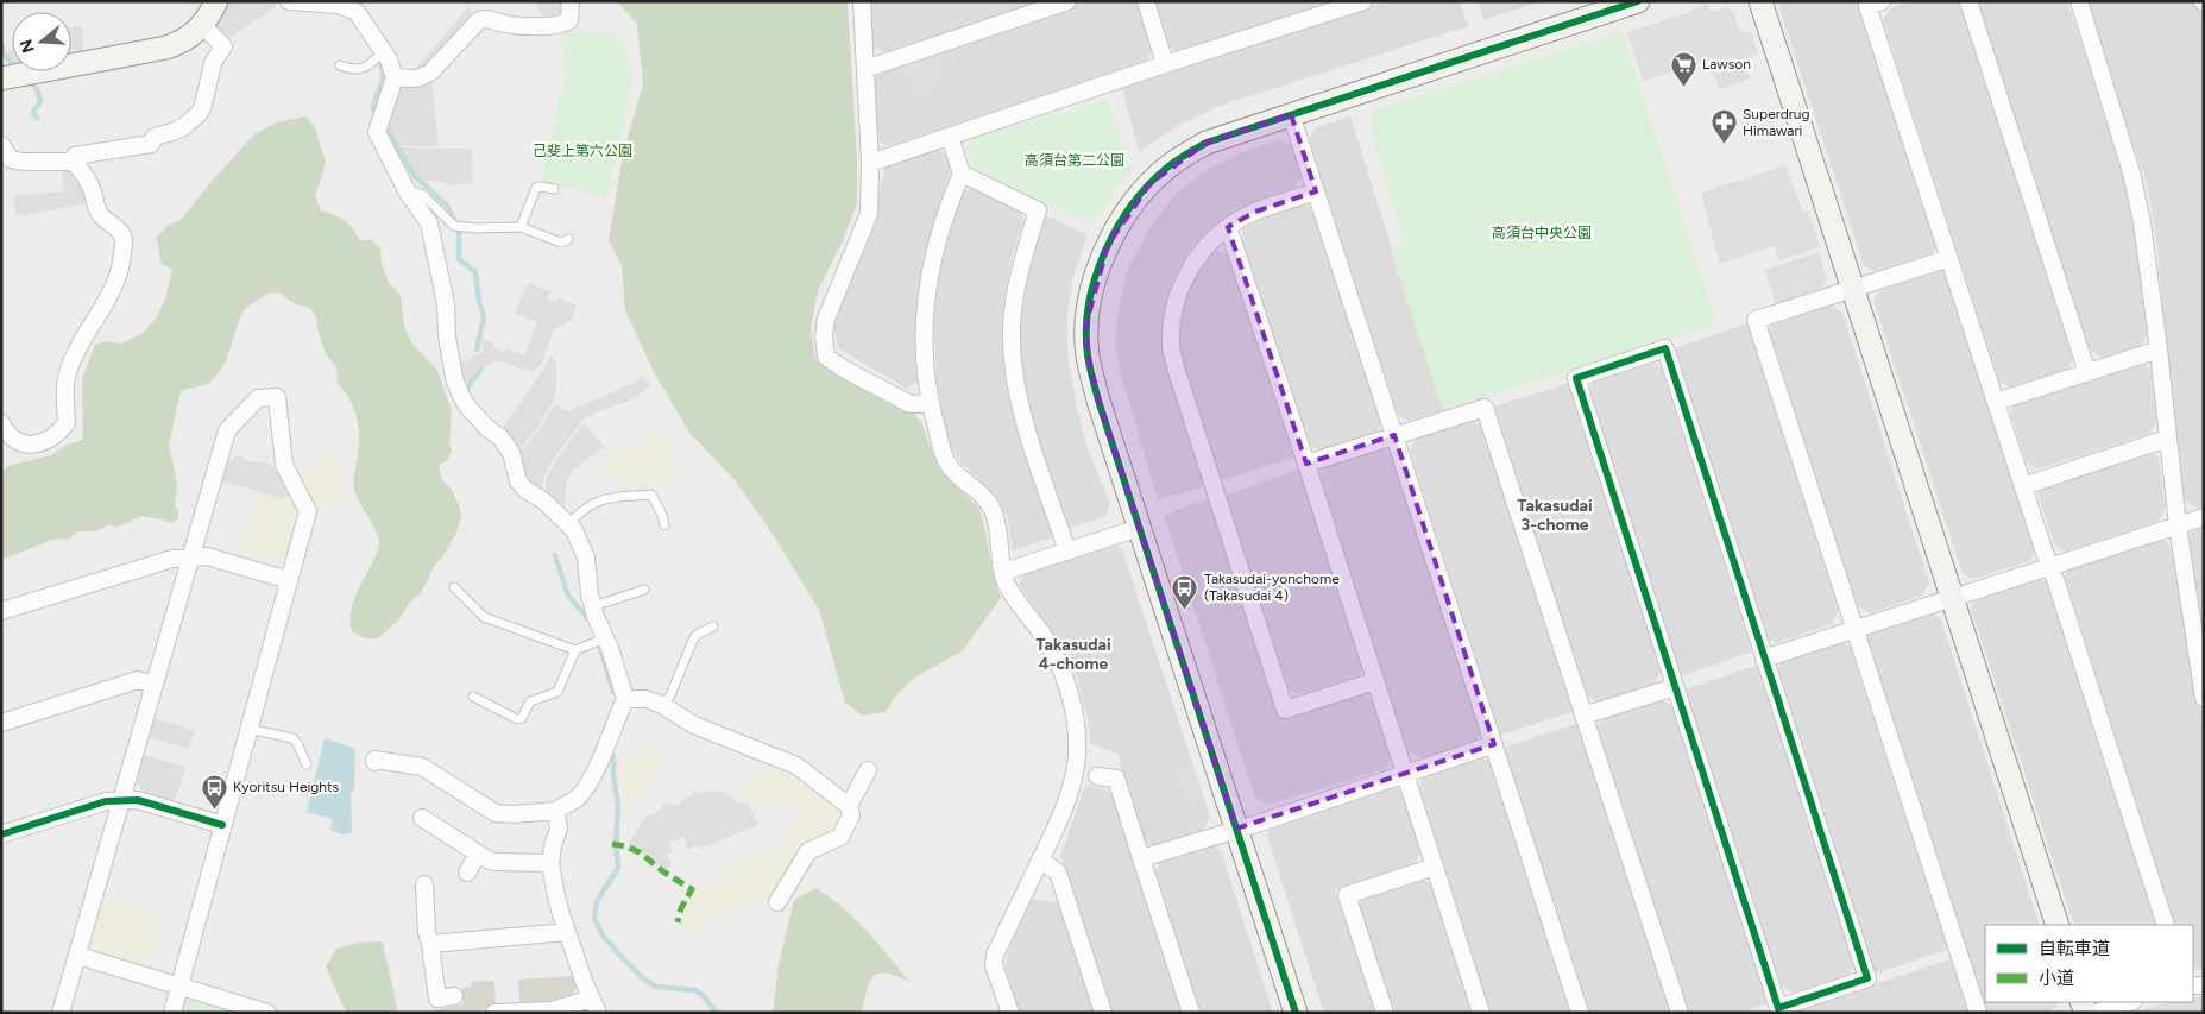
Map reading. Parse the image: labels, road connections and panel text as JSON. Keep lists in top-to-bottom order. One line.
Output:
{"districts":["Takasudai 3-chome","Takasudai 4-chome"],"parks":["己斐上第六公園","高須台第二公園","高須台中央公園"],"places":{"supermarket":["Lawson"],"pharmacy":["Superdrug Himawari"],"bus stop":["Takasudai-yonchome (Takasudai 4)","Kyoritsu Heights"]},"legend":["自転車道","小道"],"north":"left"}
